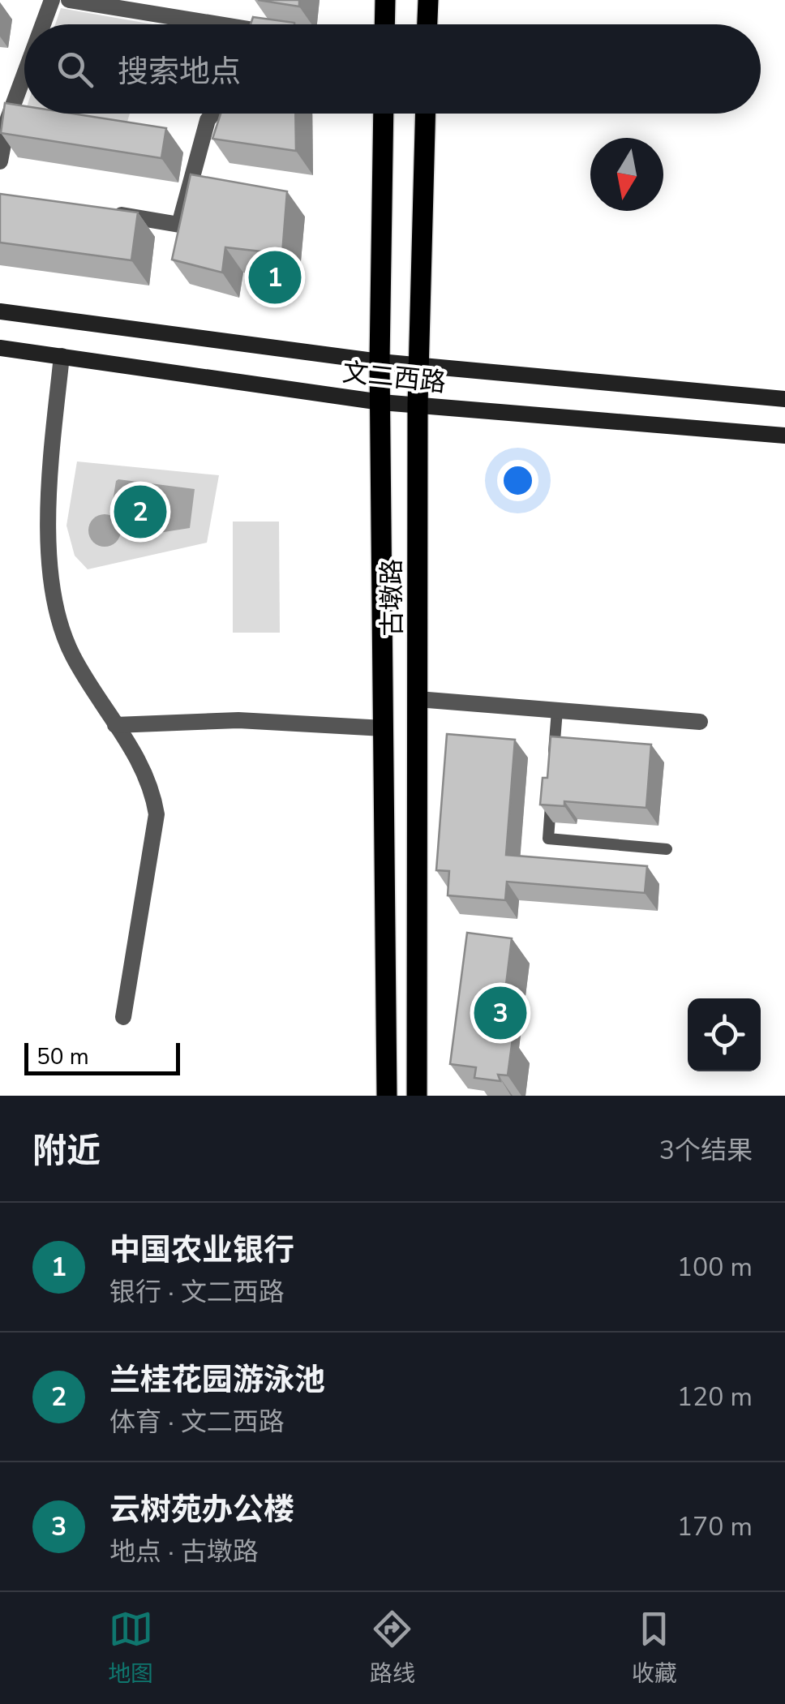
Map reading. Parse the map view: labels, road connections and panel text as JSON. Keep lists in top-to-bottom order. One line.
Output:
{"streets":{"main road":["文二西路","古墩路"]},"crossings":[["文二西路","古墩路"]],"scale_bar":"50 m","north":"bottom","page":{"search":"搜索地点","pins":["1","2","3"],"scale":"50 m","heading":["附近","3个结果"],"list":[{"mark":"1","name":"中国农业银行","note":"银行 · 文二西路","value":"100 m"},{"mark":"2","name":"兰桂花园游泳池","note":"体育 · 文二西路","value":"120 m"},{"mark":"3","name":"云树苑办公楼","note":"地点 · 古墩路","value":"170 m"}],"nav":["地图","路线","收藏"]}}
